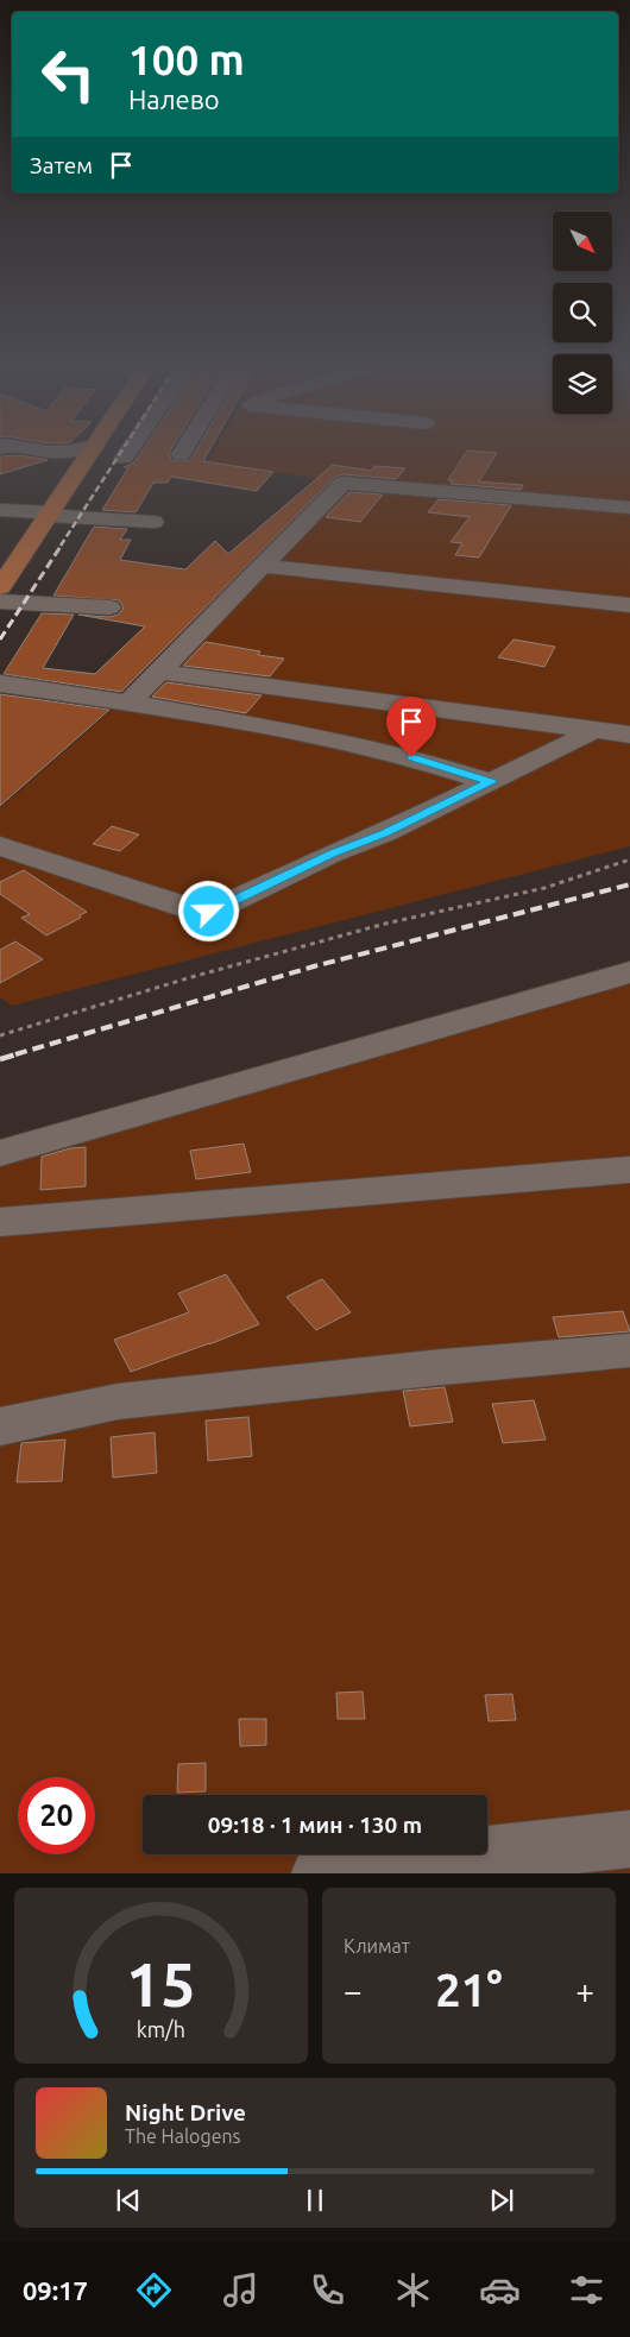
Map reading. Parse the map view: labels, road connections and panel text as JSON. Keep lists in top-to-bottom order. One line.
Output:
{"north":"bottom right","page":{"turn":["100 m","Налево"],"then":"Затем","limit":"20","trip":"09:18 · 1 мин · 130 m","tile":"Климат","heat":["−","21°","+"],"song":["Night Drive","The Halogens"],"tabs":"09:17","gauge":["15","km/h"]}}
